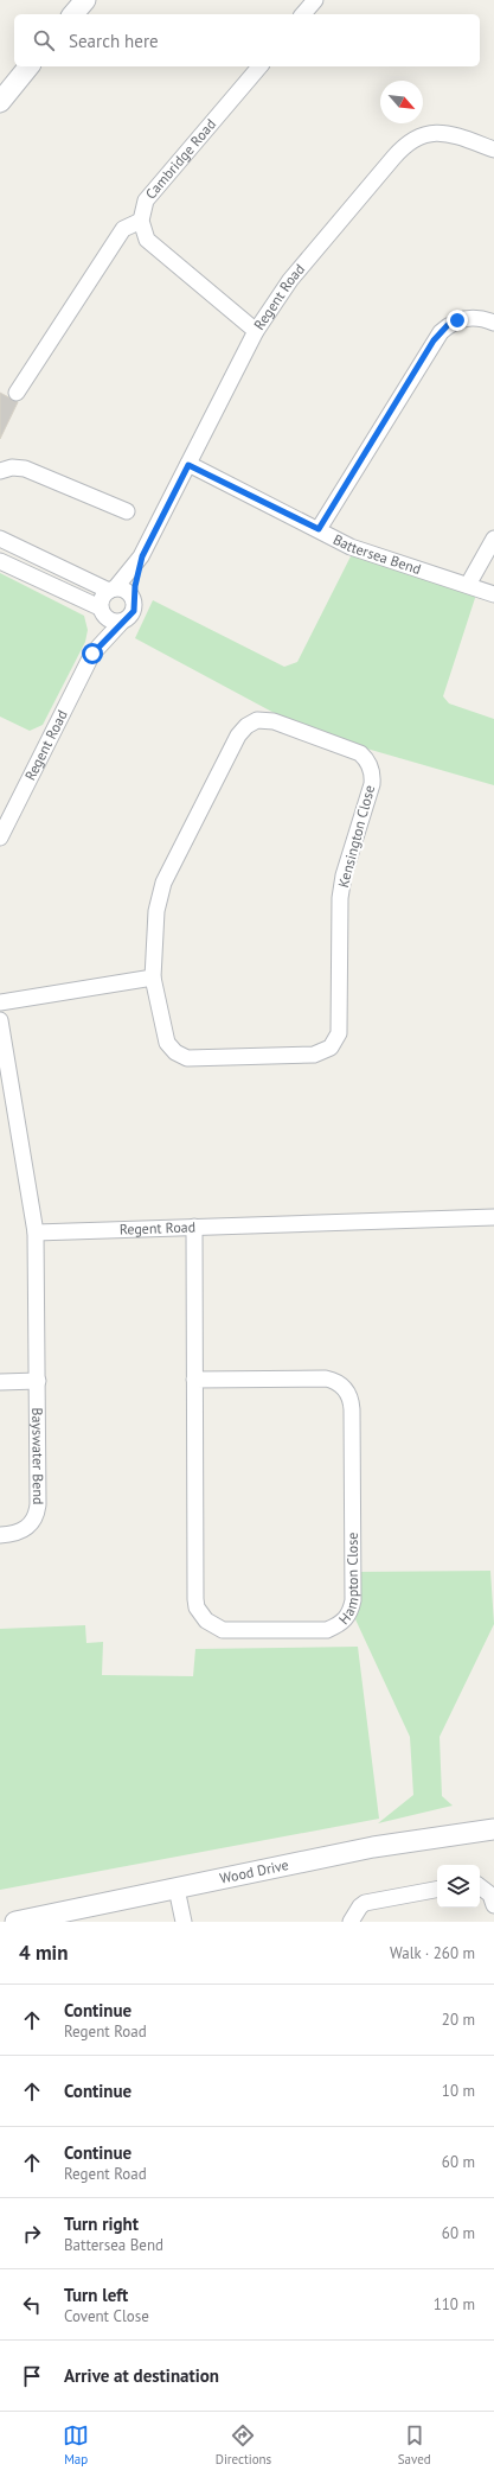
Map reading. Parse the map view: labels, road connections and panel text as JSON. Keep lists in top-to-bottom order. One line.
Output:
{"streets":{"street":["Cambridge Road","Regent Road","Battersea Bend","Kensington Close","Bayswater Bend","Hampton Close","Wood Drive"]},"crossings":[["Regent Road","Battersea Bend"],["Regent Road","Bayswater Bend"],["Regent Road","Hampton Close"]],"north":"bottom right","page":{"search":"Search here","heading":["4 min","Walk · 260 m"],"list":[["Continue","Regent Road","20 m"],["Continue","10 m"],["Continue","Regent Road","60 m"],["Turn right","Battersea Bend","60 m"],["Turn left","Covent Close","110 m"],"Arrive at destination"],"nav":["Map","Directions","Saved"]}}
